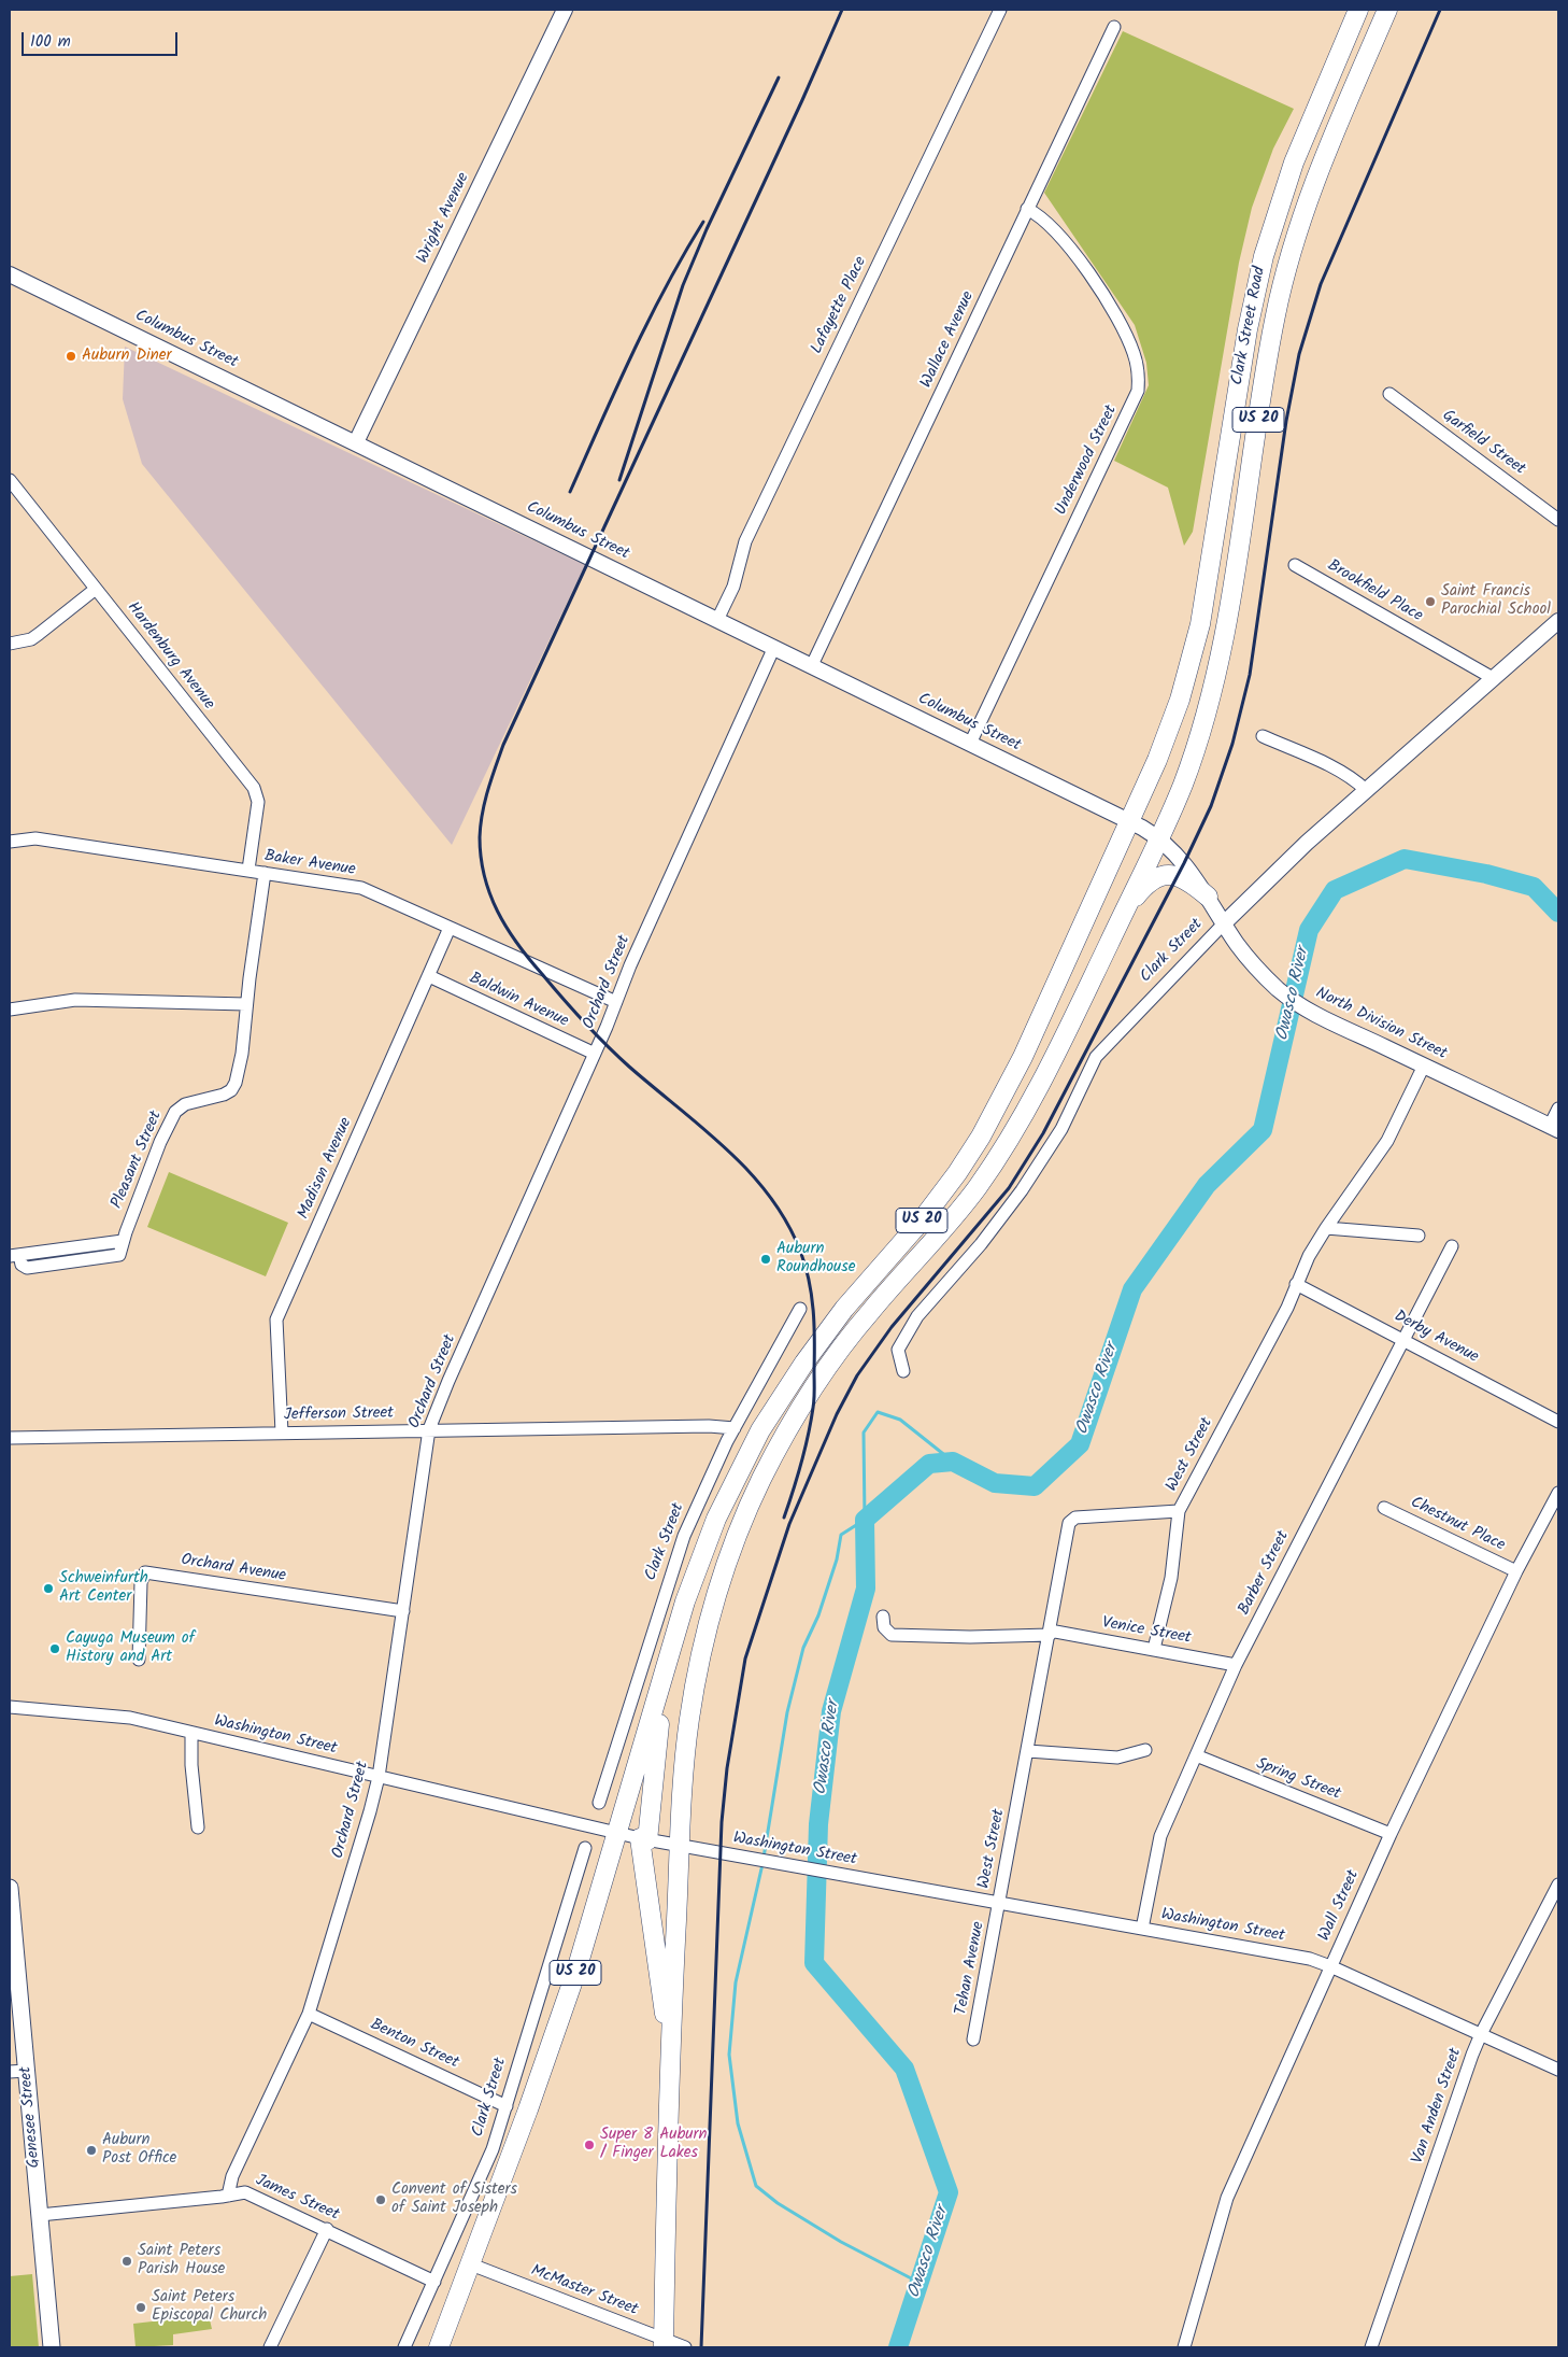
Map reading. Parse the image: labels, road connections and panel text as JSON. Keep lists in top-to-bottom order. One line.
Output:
{"streets":{"highway":["Clark Street Road","US 20"],"main road":["Genesee Street"],"street":["Wright Avenue","Lafayette Place","Columbus Street","Wallace Avenue","Garfield Street","Underwood Street","Brookfield Place","Hardenburg Avenue","Baker Avenue","Clark Street","Orchard Street","Baldwin Avenue","North Division Street","Pleasant Street","Madison Avenue","Derby Avenue","Jefferson Street","West Street","Chestnut Place","Orchard Avenue","Barber Street","Venice Street","Washington Street","Spring Street","Wall Street","Tehan Avenue","Benton Street","Van Anden Street","James Street","McMaster Street"]},"crossings":[["Wright Avenue","Columbus Street"],["Lafayette Place","Columbus Street"],["Clark Street Road","Columbus Street"],["Clark Street Road","US 20"],["Clark Street Road","North Division Street"],["Columbus Street","Wallace Avenue"],["Columbus Street","US 20"],["Columbus Street","Underwood Street"],["Columbus Street","Orchard Street"],["Columbus Street","North Division Street"],["Wallace Avenue","Underwood Street"],["US 20","North Division Street"],["US 20","Washington Street"],["US 20","McMaster Street"],["Brookfield Place","Clark Street"],["Hardenburg Avenue","Baker Avenue"],["Baker Avenue","Orchard Street"],["Baker Avenue","Pleasant Street"],["Baker Avenue","Madison Avenue"],["Clark Street","North Division Street"],["Clark Street","Jefferson Street"],["Clark Street","Benton Street"],["Clark Street","James Street"],["Orchard Street","Baldwin Avenue"],["Orchard Street","Jefferson Street"],["Orchard Street","Orchard Avenue"],["Orchard Street","Washington Street"],["Orchard Street","Benton Street"],["Orchard Street","James Street"],["Baldwin Avenue","Madison Avenue"],["North Division Street","West Street"],["Madison Avenue","Jefferson Street"],["Derby Avenue","West Street"],["Derby Avenue","Barber Street"],["West Street","Venice Street"],["West Street","Washington Street"],["West Street","Tehan Avenue"],["Chestnut Place","Wall Street"],["Barber Street","Venice Street"],["Barber Street","Washington Street"],["Barber Street","Spring Street"],["Washington Street","Wall Street"],["Washington Street","Tehan Avenue"],["Washington Street","Van Anden Street"],["Spring Street","Wall Street"],["Genesee Street","James Street"]],"water":["Owasco River"],"places":["Auburn Diner","Saint Francis Parochial School","Auburn Roundhouse","Schweinfurth Art Center","Cayuga Museum of History and Art","Super 8 Auburn / Finger Lakes","Auburn Post Office","Convent of Sisters of Saint Joseph","Saint Peters Parish House","Saint Peters Episcopal Church"],"scale_bar":"100 m"}
